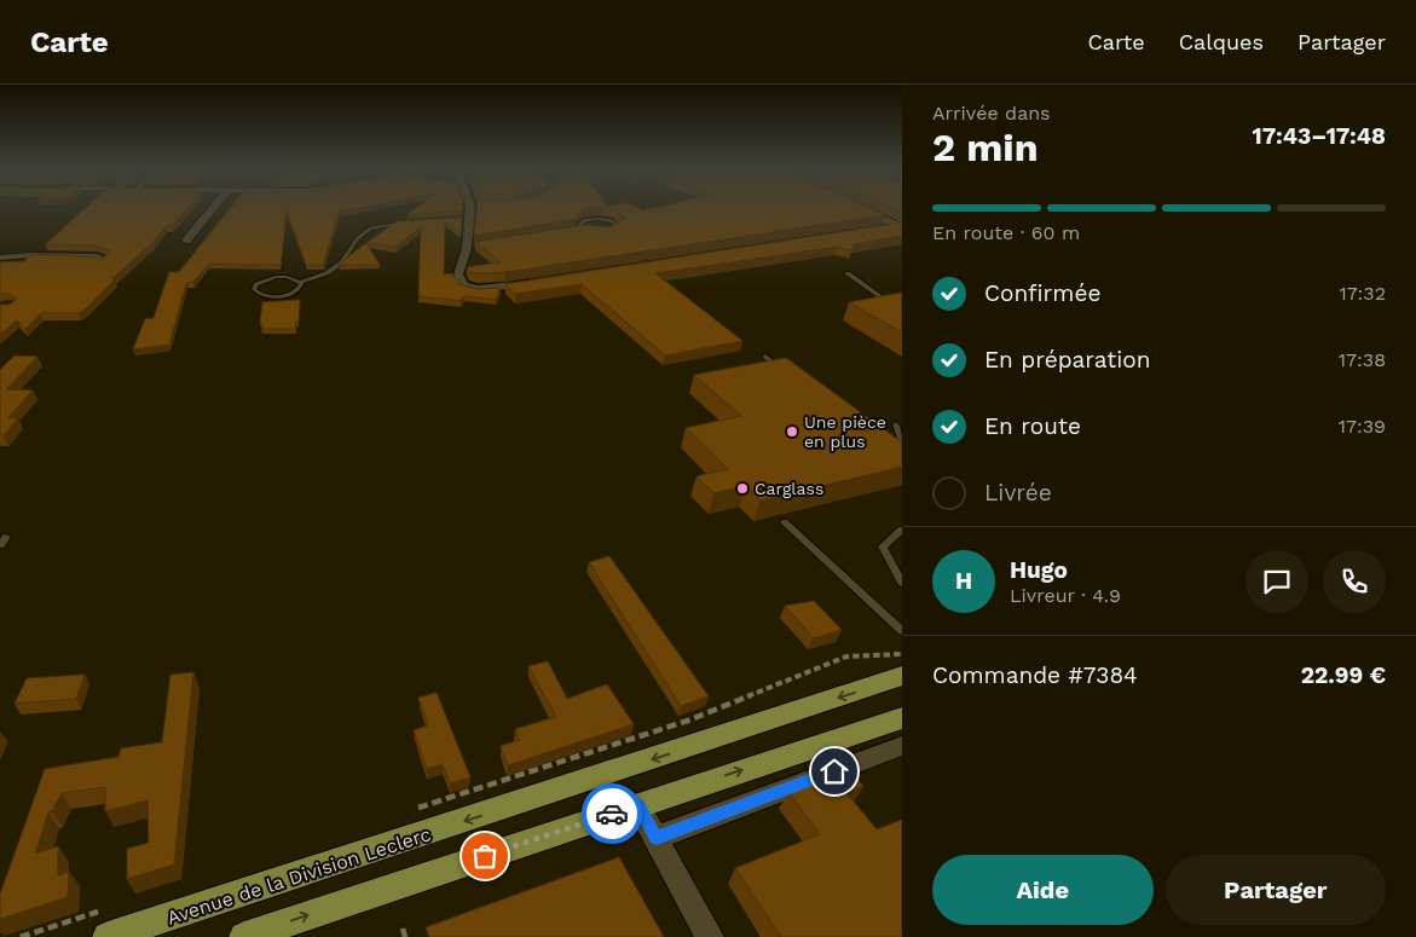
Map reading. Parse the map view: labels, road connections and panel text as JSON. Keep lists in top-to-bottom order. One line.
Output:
{"streets":{"main road":["Avenue de la Division Leclerc"]},"places":["Une pièce en plus","Carglass"],"page":{"header":"Carte","nav":["Carte","Calques","Partager"],"heading":["2 min","Arrivée dans","17:43–17:48"],"panel":["Hugo","Livreur · 4.9","Commande #7384","22.99 €"],"bar":"En route · 60 m","list":[["Confirmée","17:32"],["En préparation","17:38"],["En route","17:39"],"Livrée"],"round":"H","buttons":["Aide","Partager"]}}
